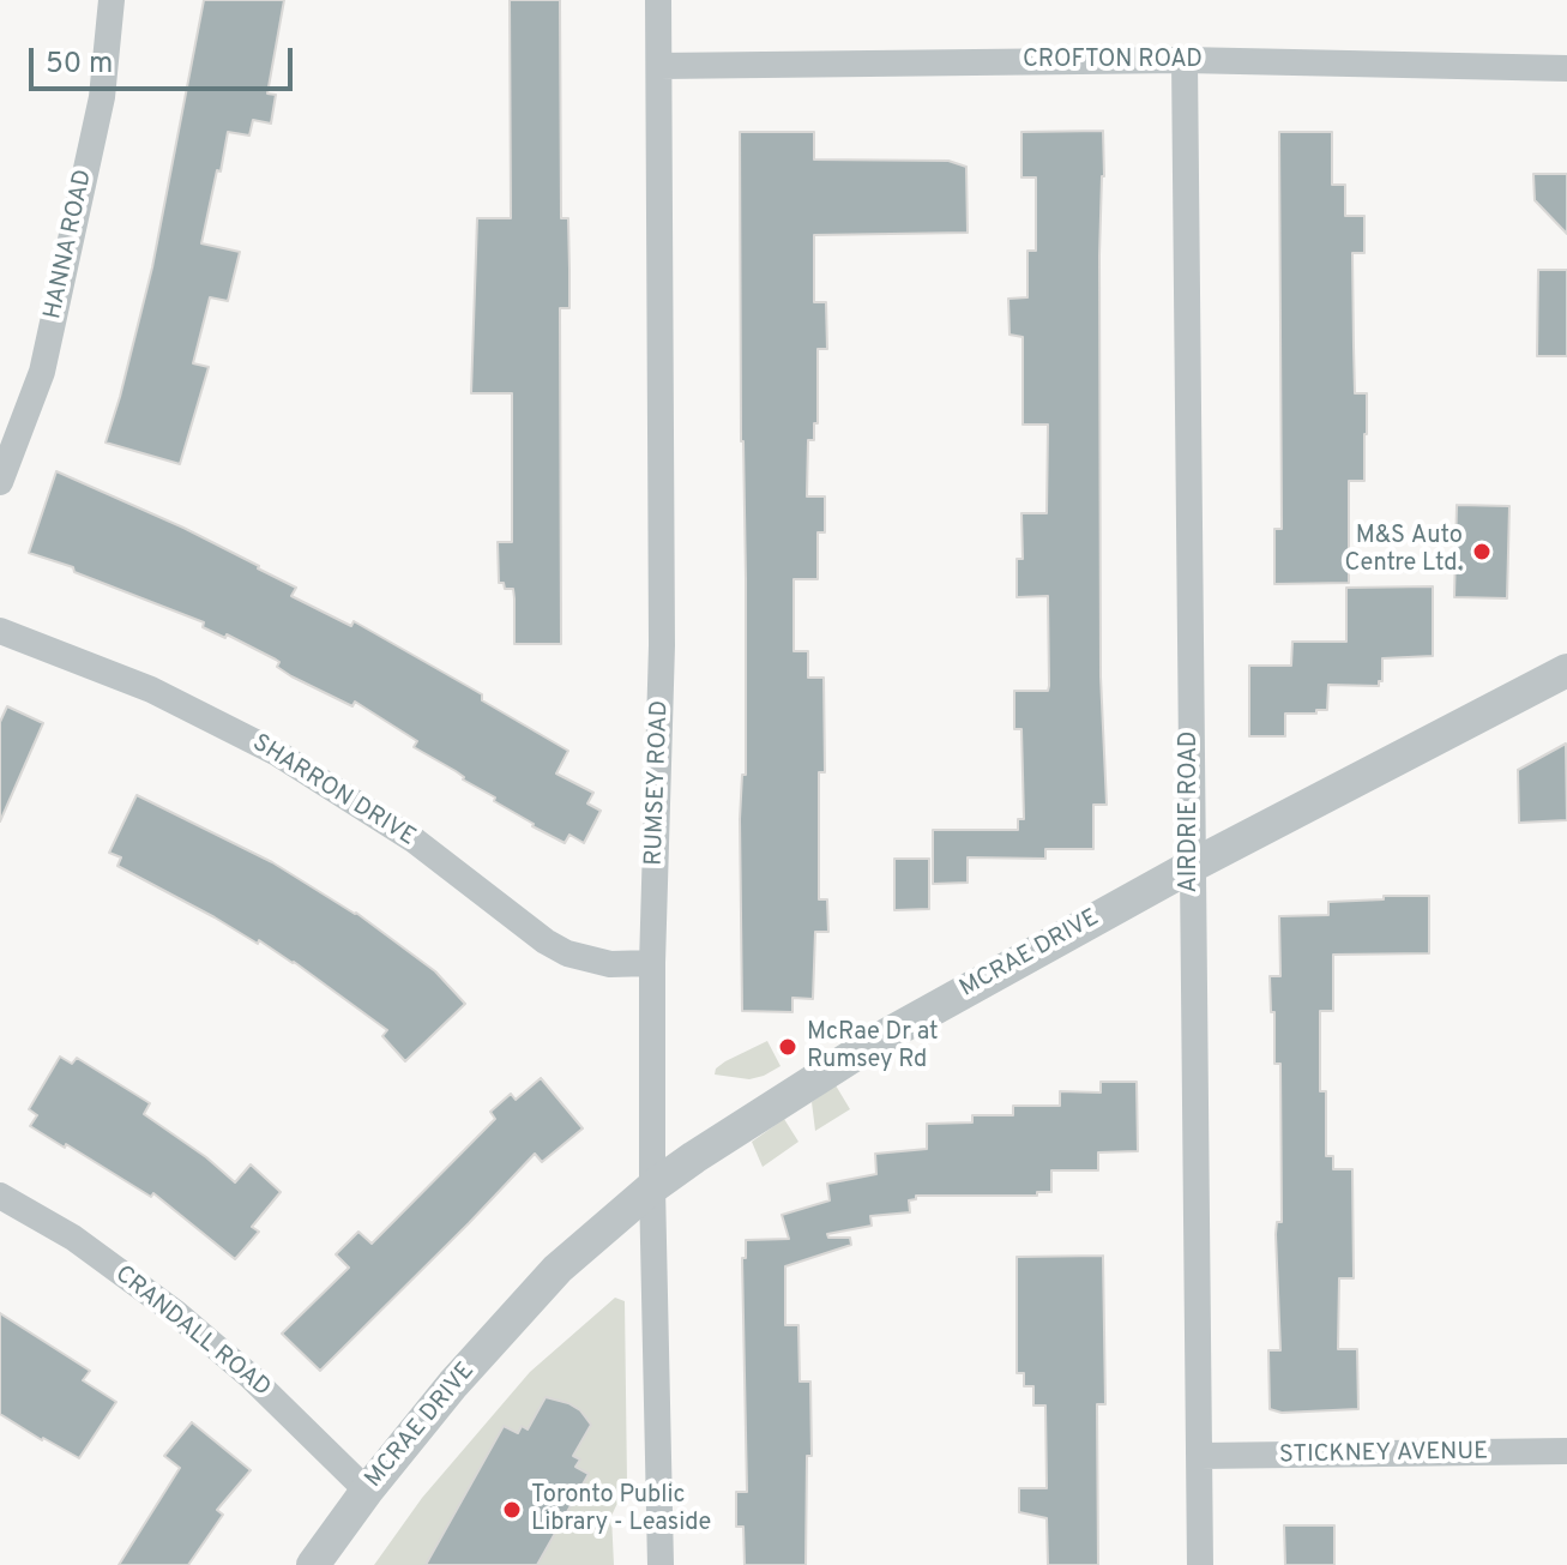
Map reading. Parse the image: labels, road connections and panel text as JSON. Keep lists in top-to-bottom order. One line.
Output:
{"streets":{"street":["CROFTON ROAD","HANNA ROAD","RUMSEY ROAD","SHARRON DRIVE","AIRDRIE ROAD","MCRAE DRIVE","CRANDALL ROAD","STICKNEY AVENUE"]},"crossings":[["CROFTON ROAD","RUMSEY ROAD"],["CROFTON ROAD","AIRDRIE ROAD"],["RUMSEY ROAD","SHARRON DRIVE"],["RUMSEY ROAD","MCRAE DRIVE"],["AIRDRIE ROAD","MCRAE DRIVE"],["AIRDRIE ROAD","STICKNEY AVENUE"],["MCRAE DRIVE","CRANDALL ROAD"]],"places":["M&S Auto Centre Ltd.","McRae Dr at Rumsey Rd","Toronto Public Library - Leaside"],"scale_bar":"50 m"}
